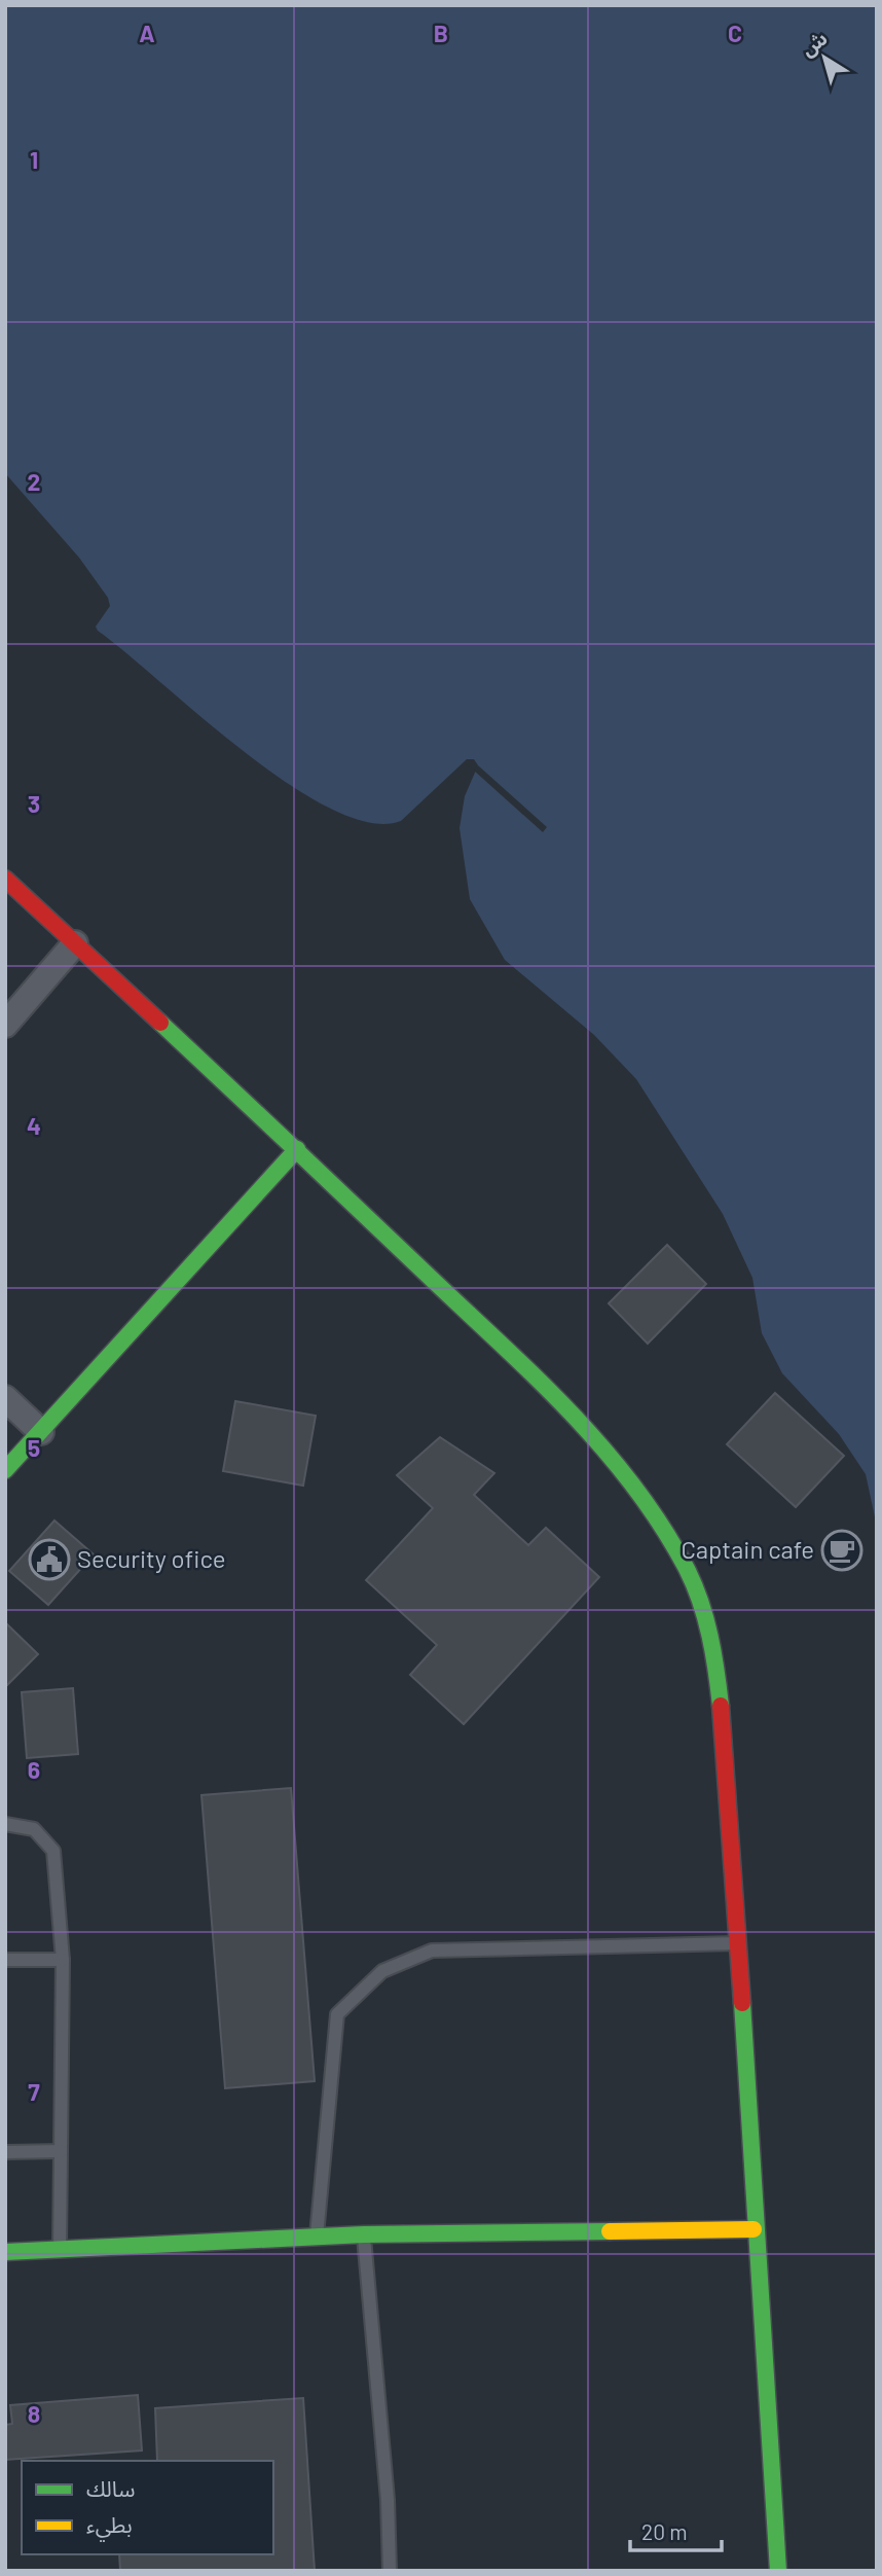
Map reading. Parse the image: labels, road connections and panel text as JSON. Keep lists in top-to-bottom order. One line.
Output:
{"places":{"cafe":["Captain cafe"],"public building":["Security ofice"]},"legend":["سالك","بطيء"],"scale_bar":"20 m","north":"top left","grid":{"columns":["A","B","C"],"rows":["1","2","3","4","5","6","7","8"]}}
